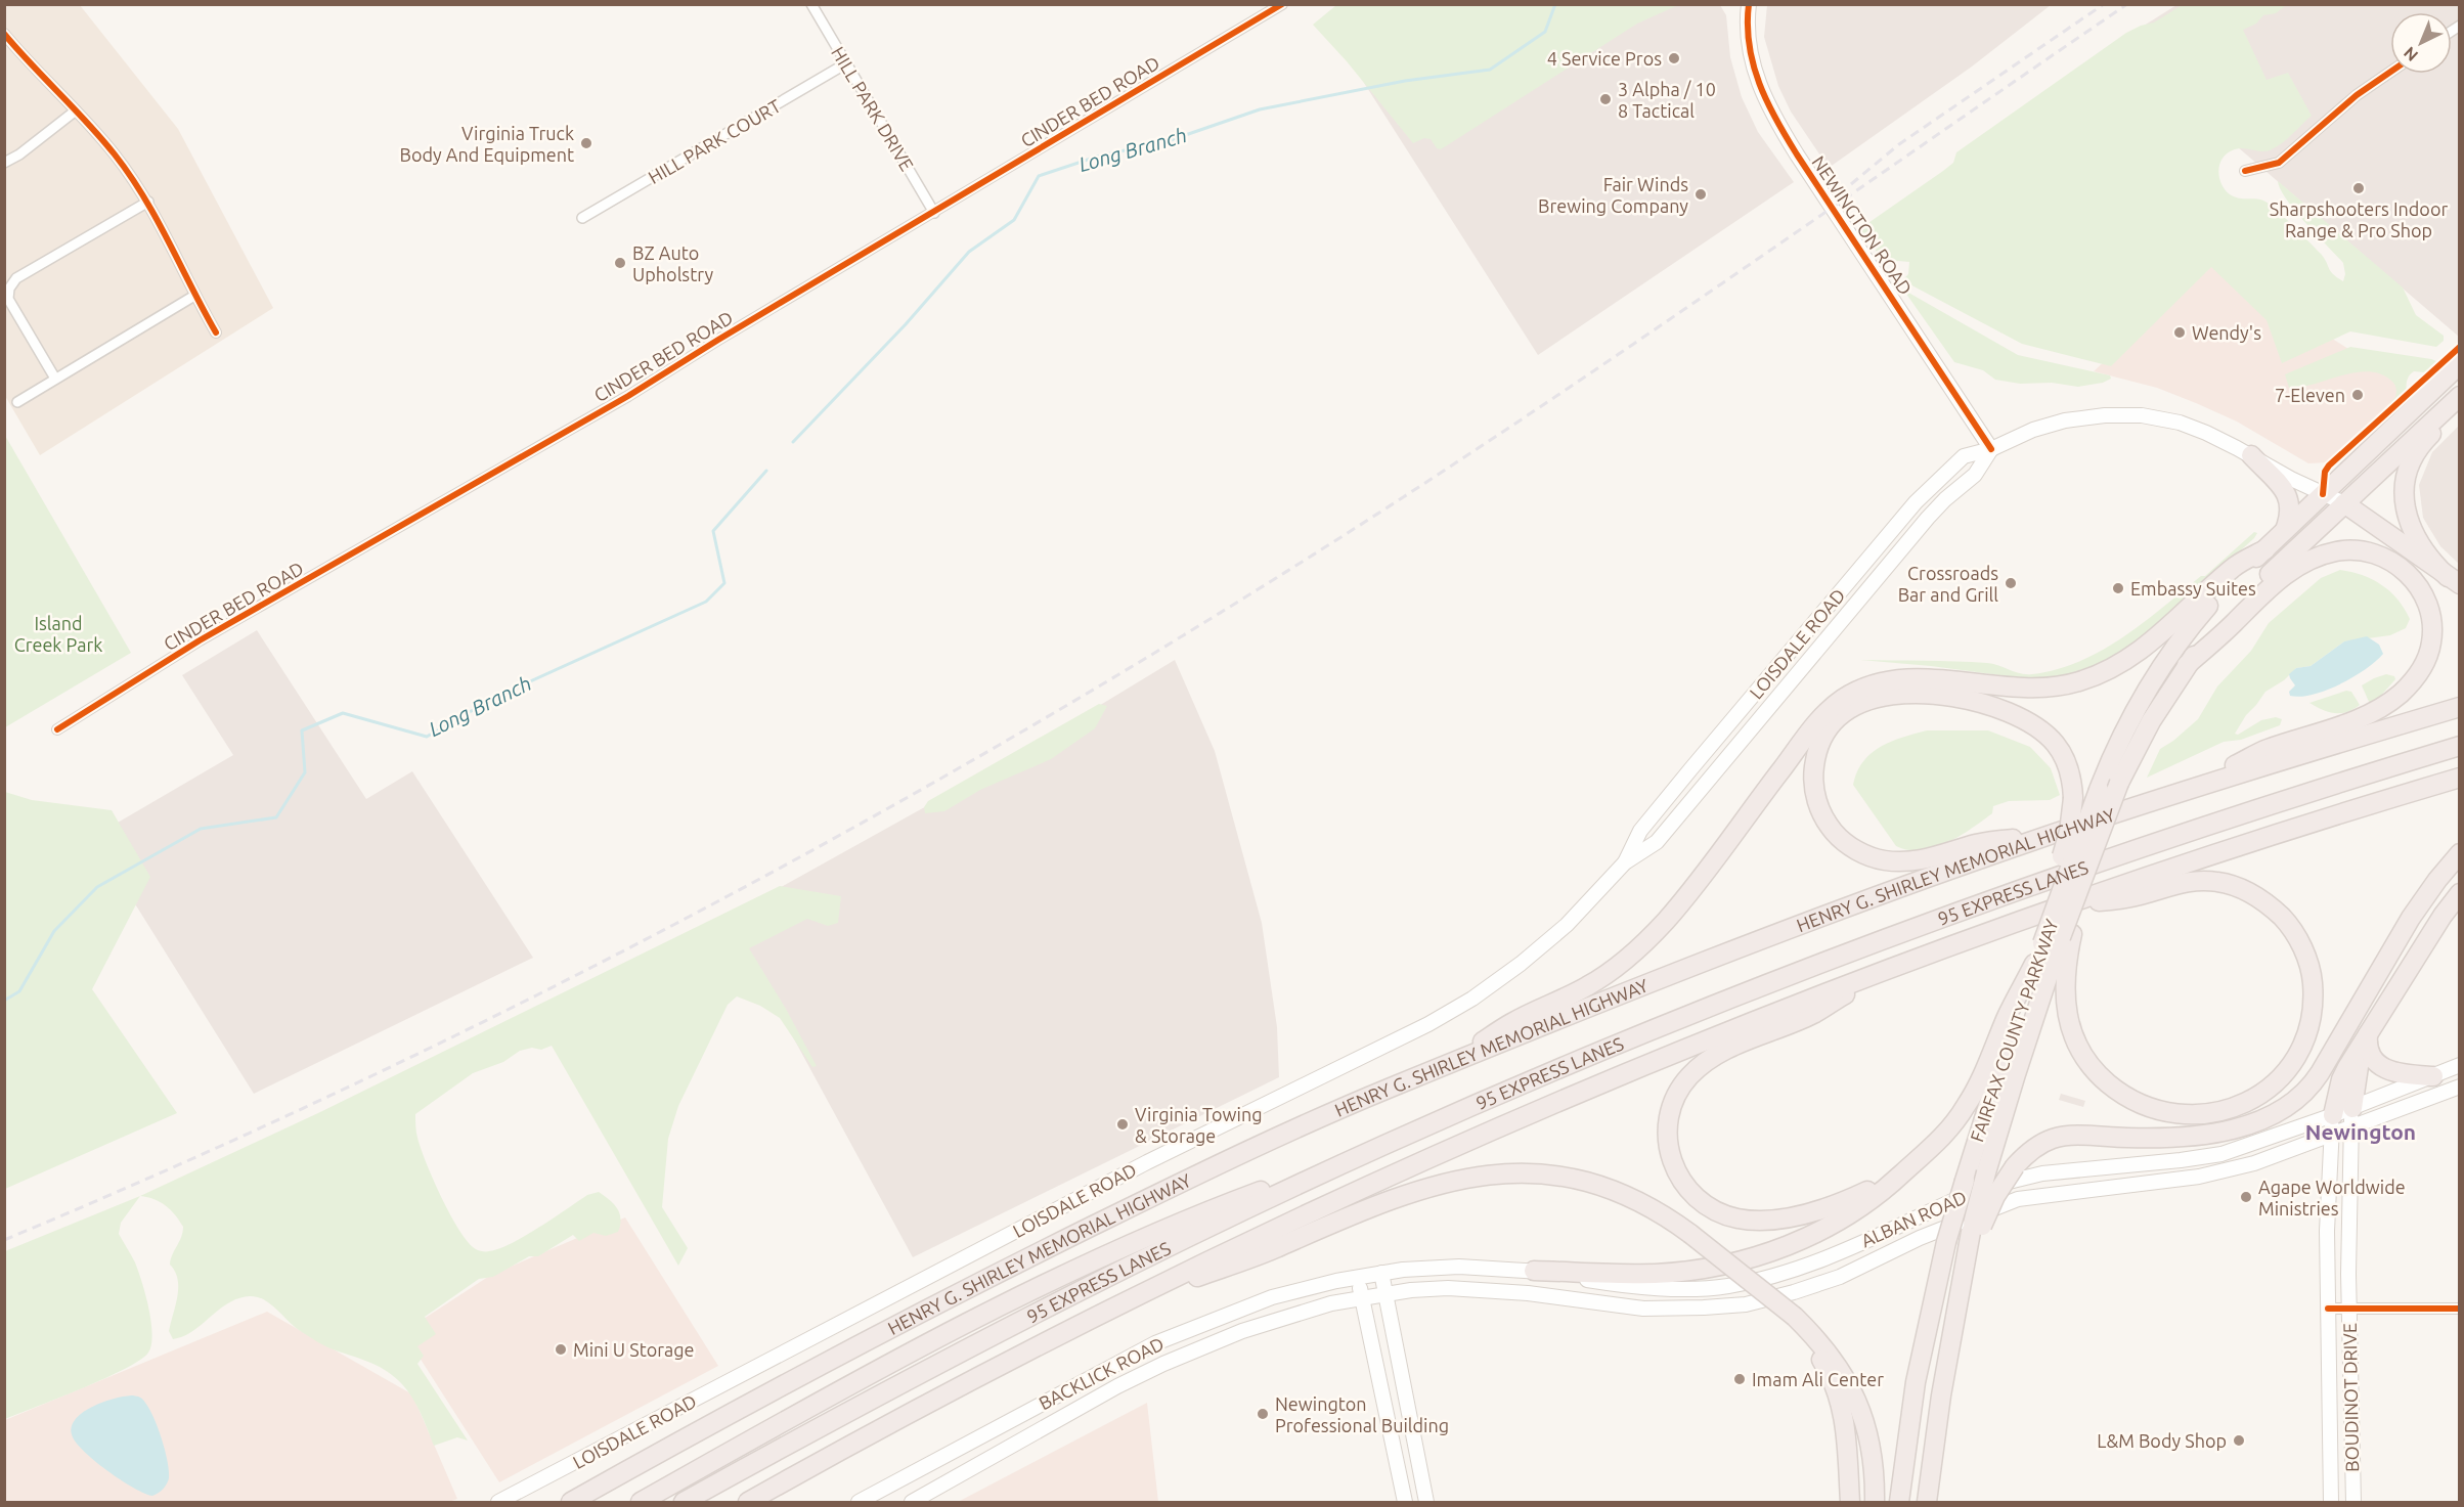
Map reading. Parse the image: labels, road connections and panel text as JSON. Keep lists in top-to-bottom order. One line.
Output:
{"streets":{"highway":["HENRY G. SHIRLEY MEMORIAL HIGHWAY","95 EXPRESS LANES","FAIRFAX COUNTY PARKWAY"],"main road":["NEWINGTON ROAD","LOISDALE ROAD","ALBAN ROAD","BACKLICK ROAD","BOUDINOT DRIVE"],"street":["CINDER BED ROAD","HILL PARK DRIVE","HILL PARK COURT"]},"crossings":[["CINDER BED ROAD","HILL PARK DRIVE"],["HILL PARK DRIVE","HILL PARK COURT"],["NEWINGTON ROAD","LOISDALE ROAD"],["LOISDALE ROAD","FAIRFAX COUNTY PARKWAY"],["FAIRFAX COUNTY PARKWAY","ALBAN ROAD"],["ALBAN ROAD","BACKLICK ROAD"],["ALBAN ROAD","BOUDINOT DRIVE"]],"districts":["Newington"],"water":["Long Branch"],"parks":["Island Creek Park"],"places":["4 Service Pros","3 Alpha / 10 8 Tactical","Virginia Truck Body And Equipment","Sharpshooters Indoor Range & Pro Shop","Fair Winds Brewing Company","BZ Auto Upholstry","Wendy's","7-Eleven","Crossroads Bar and Grill","Embassy Suites","Virginia Towing & Storage","Agape Worldwide Ministries","Mini U Storage","Imam Ali Center","Newington Professional Building","L&M Body Shop"],"north":"bottom left"}
